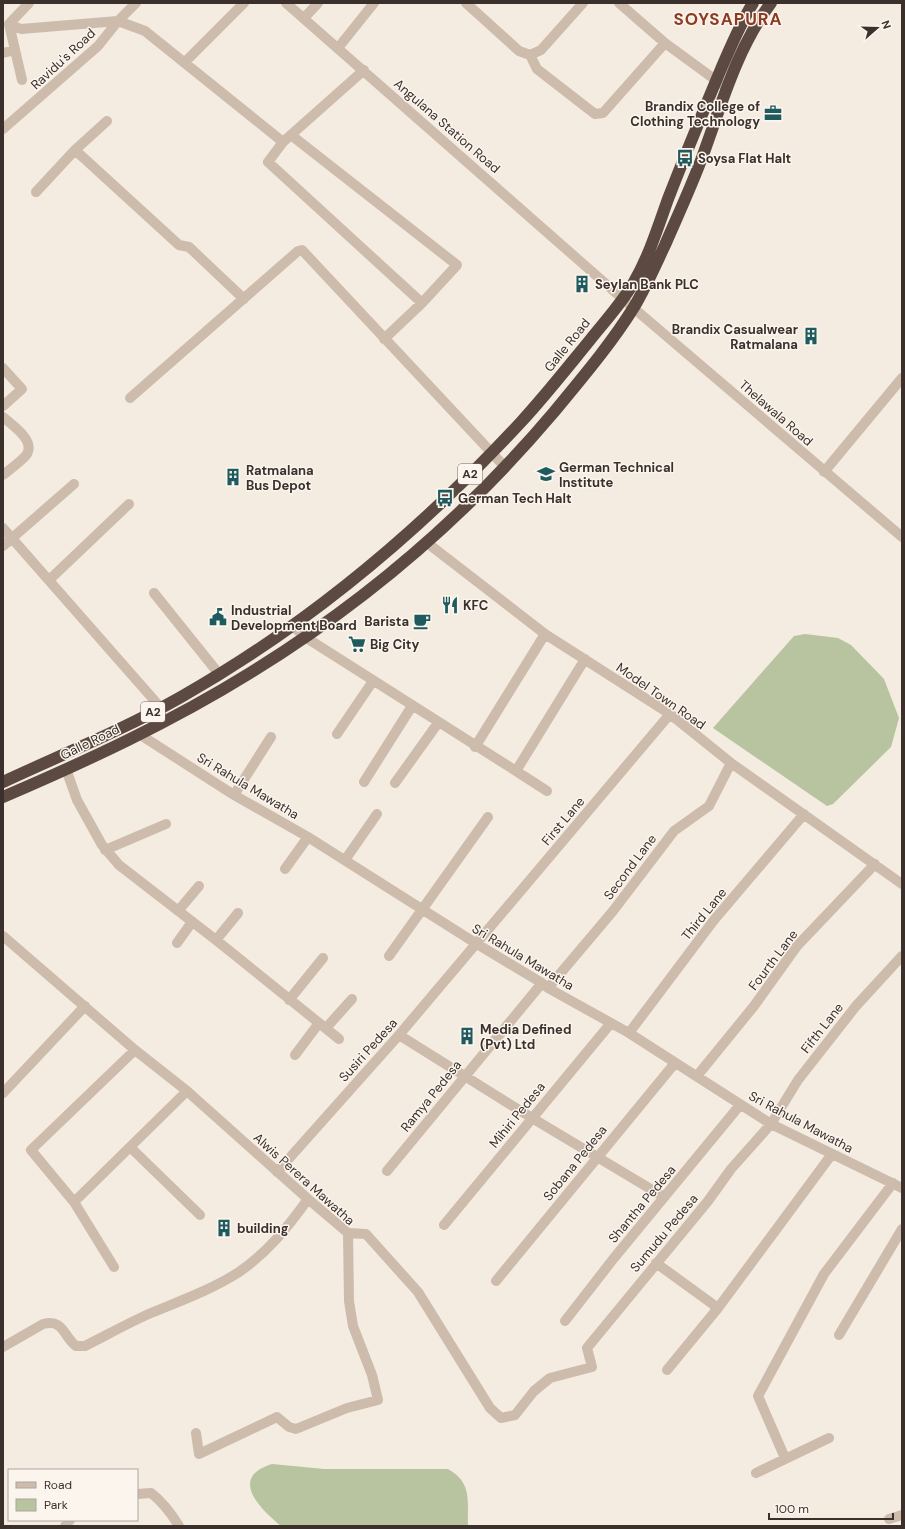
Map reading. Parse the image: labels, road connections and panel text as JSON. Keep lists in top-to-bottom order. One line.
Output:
{"streets":{"highway":["Galle Road","A2"],"street":["Ravidu's Road","Angulana Station Road","Thelawala Road","Model Town Road","Sri Rahula Mawatha","First Lane","Second Lane","Third Lane","Fourth Lane","Fifth Lane","Susiri Pedesa","Ramya Pedesa","Mihiri Pedesa","Sobana Pedesa","Alwis Perera Mawatha","Shantha Pedesa","Sumudu Pedesa"]},"crossings":[["Angulana Station Road","Galle Road"],["Galle Road","Thelawala Road"],["Galle Road","A2"],["Galle Road","Model Town Road"],["Galle Road","Sri Rahula Mawatha"],["Model Town Road","First Lane"],["Model Town Road","Second Lane"],["Model Town Road","Third Lane"],["Model Town Road","Fourth Lane"],["Sri Rahula Mawatha","First Lane"],["Sri Rahula Mawatha","Second Lane"],["Sri Rahula Mawatha","Third Lane"],["Sri Rahula Mawatha","Fourth Lane"],["Sri Rahula Mawatha","Fifth Lane"],["Sri Rahula Mawatha","Susiri Pedesa"],["Sri Rahula Mawatha","Ramya Pedesa"],["Sri Rahula Mawatha","Mihiri Pedesa"],["Sri Rahula Mawatha","Sobana Pedesa"],["Sri Rahula Mawatha","Shantha Pedesa"],["Sri Rahula Mawatha","Sumudu Pedesa"],["First Lane","Susiri Pedesa"],["Second Lane","Ramya Pedesa"],["Fifth Lane","Sumudu Pedesa"],["Susiri Pedesa","Alwis Perera Mawatha"],["Alwis Perera Mawatha","Sumudu Pedesa"]],"districts":["SOYSAPURA"],"places":{"office":["Brandix College of Clothing Technology"],"bus stop":["Soysa Flat Halt","German Tech Halt"],"building":["Seylan Bank PLC","Brandix Casualwear Ratmalana","Ratmalana Bus Depot","Media Defined (Pvt) Ltd","building"],"school or university":["German Technical Institute"],"restaurant":["KFC"],"public building":["Industrial Development Board"],"cafe":["Barista"],"supermarket":["Big City"]},"legend":["Road","Park"],"scale_bar":"100 m","north":"right"}
